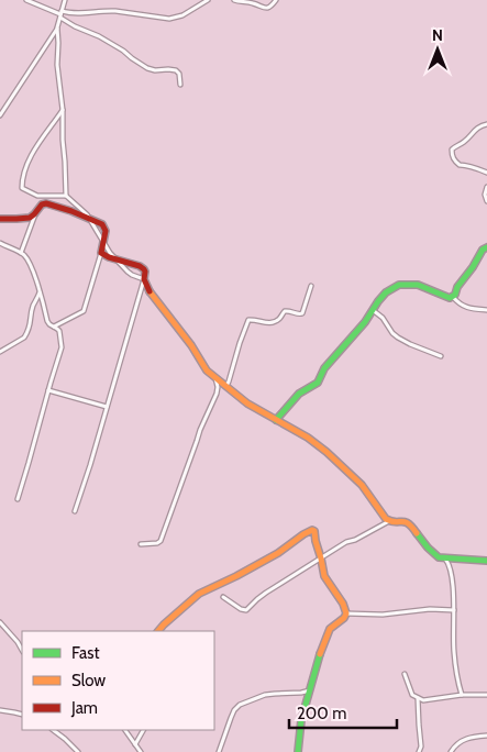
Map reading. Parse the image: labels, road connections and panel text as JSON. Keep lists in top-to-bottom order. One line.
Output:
{"legend":["Fast","Slow","Jam"],"scale_bar":"200 m","north":"top"}
